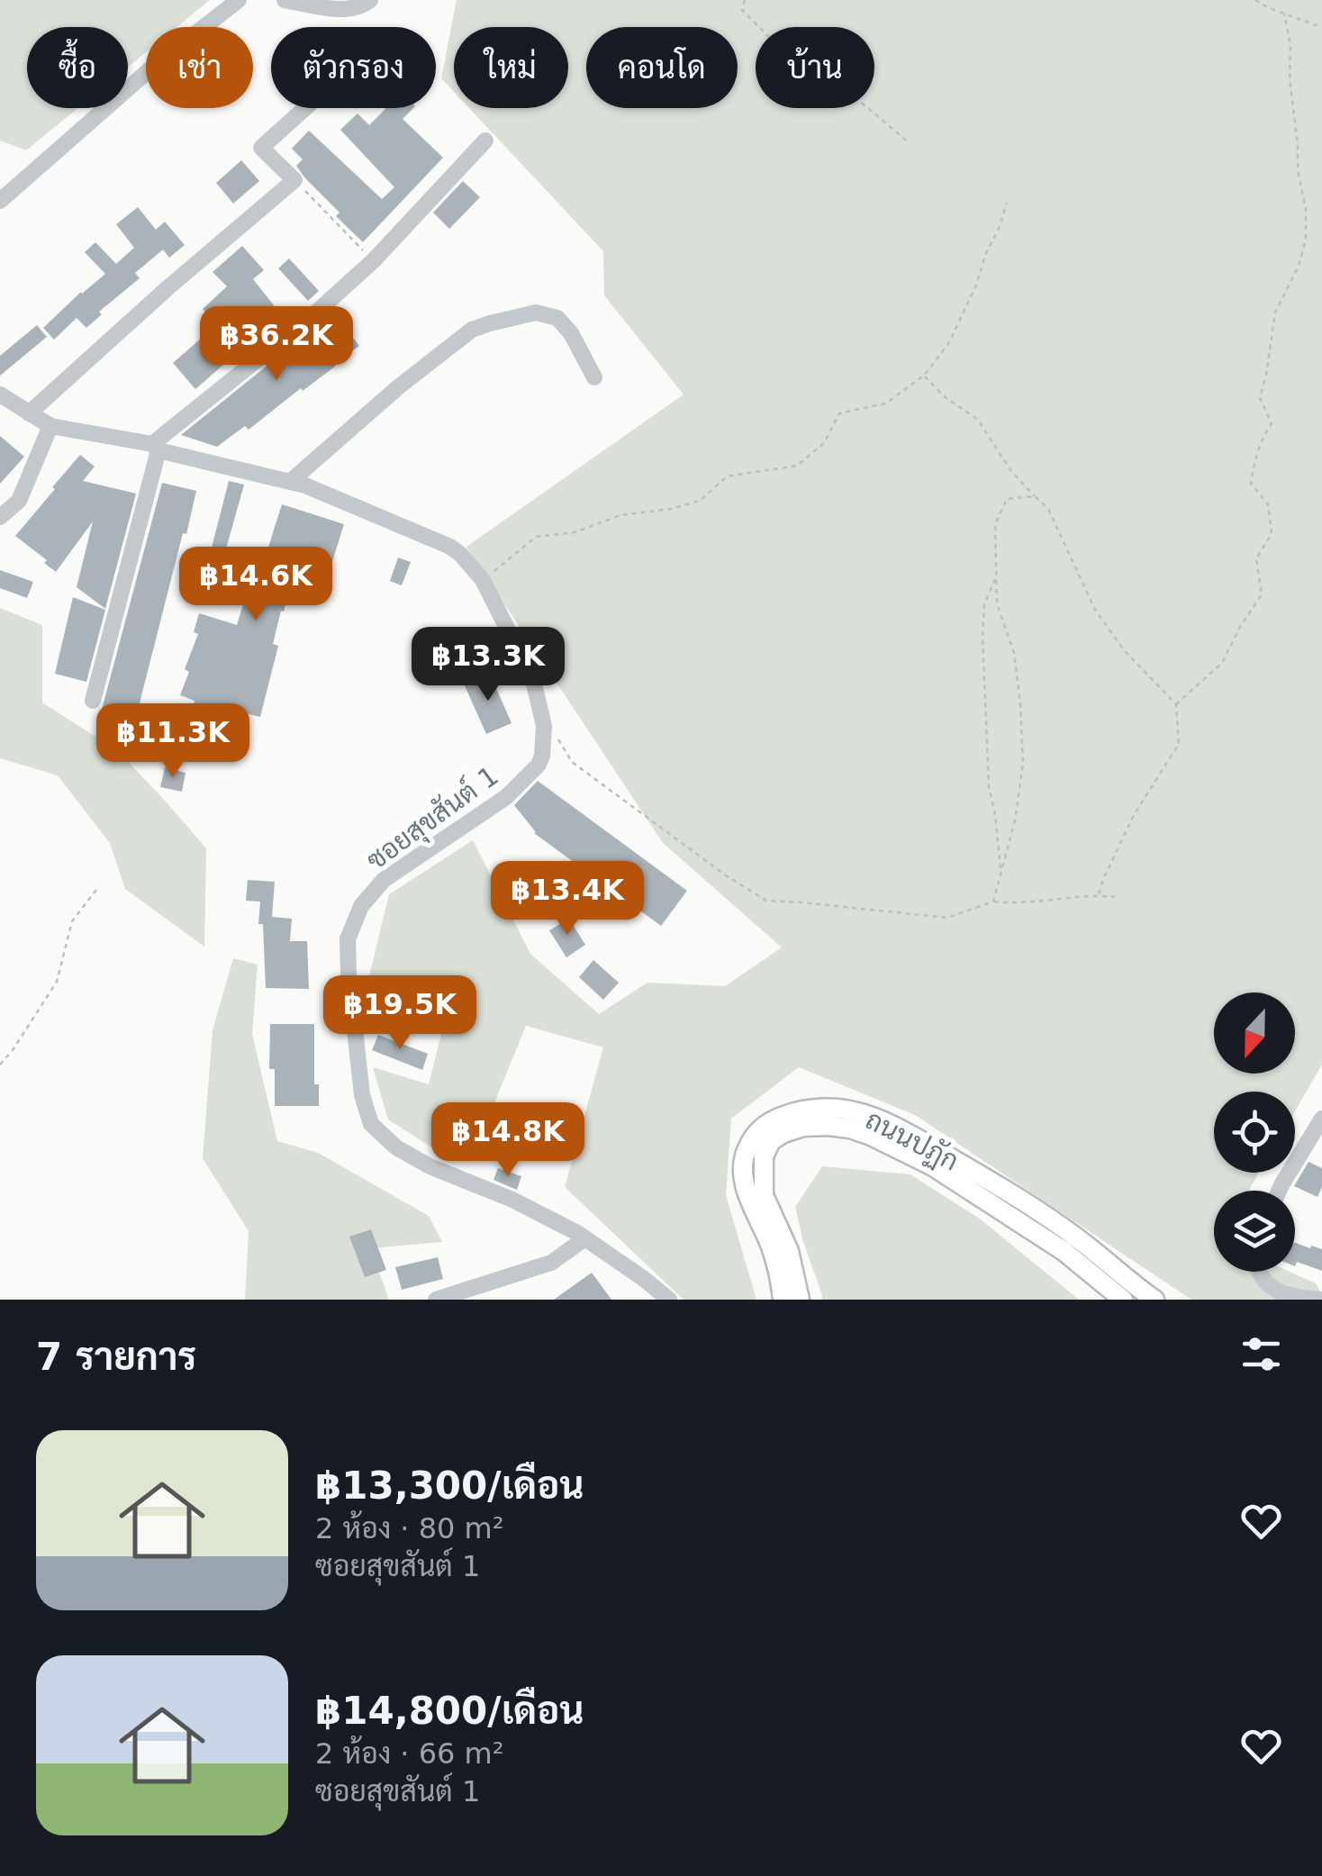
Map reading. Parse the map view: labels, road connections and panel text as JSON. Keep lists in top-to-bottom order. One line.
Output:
{"streets":{"main road":["ถนนปฏัก"],"street":["ซอยสุขสันต์ 1"]},"north":"bottom","page":{"chip":["ซื้อ","เช่า","ตัวกรอง","ใหม่","คอนโด","บ้าน"],"price":["฿36.2K","฿14.6K","฿13.3K","฿11.3K","฿13.4K","฿19.5K","฿14.8K"],"heading":"7 รายการ","list":[{"name":"฿13,300/เดือน","note":"2 ห้อง · 80 m² · ซอยสุขสันต์ 1"},{"name":"฿14,800/เดือน","note":"2 ห้อง · 66 m² · ซอยสุขสันต์ 1"}]}}
